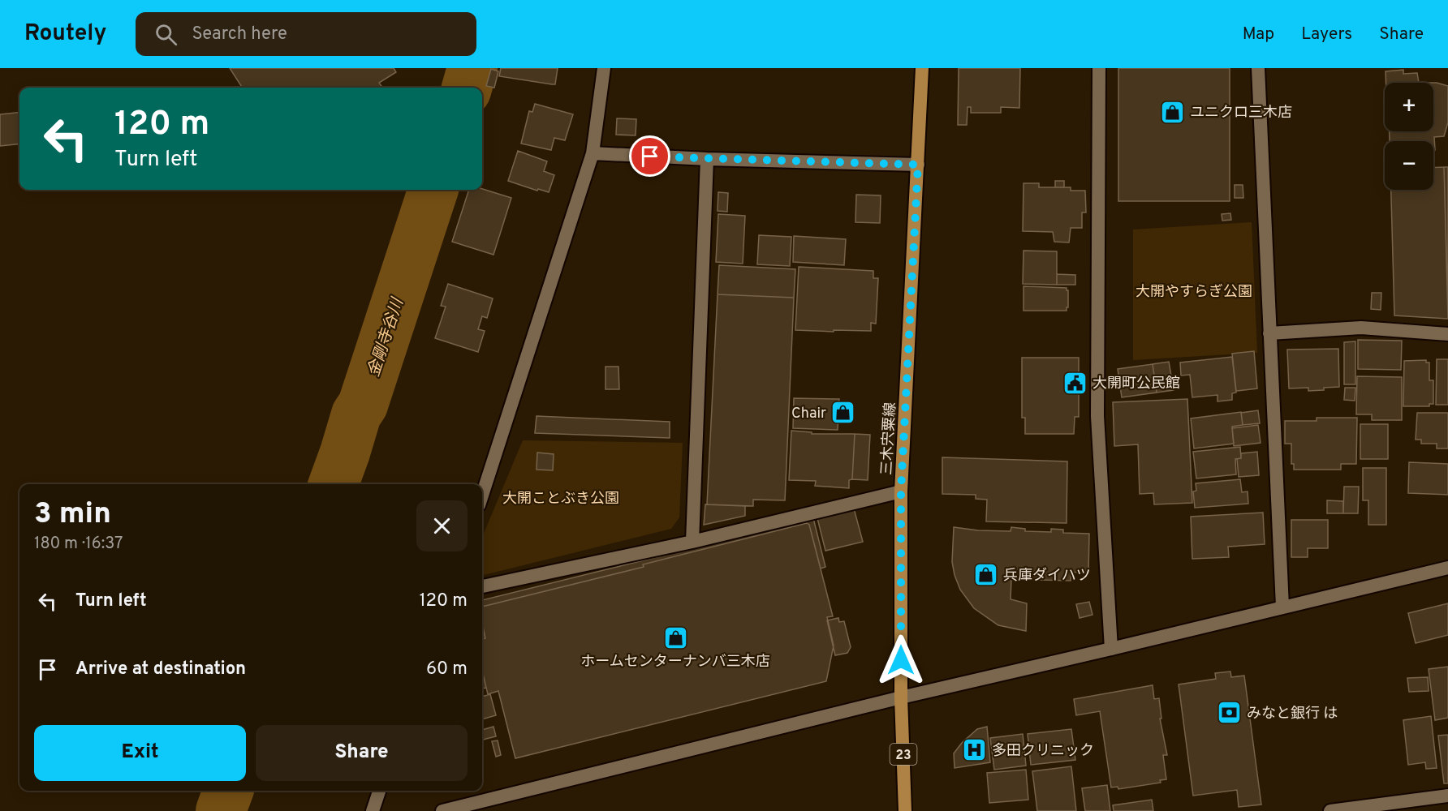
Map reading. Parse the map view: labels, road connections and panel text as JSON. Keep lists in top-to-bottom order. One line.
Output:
{"streets":{"main road":["三木宍粟線","23"]},"water":["金剛寺谷川"],"parks":["大開やすらぎ公園","大開ことぶき公園"],"places":{"shop":["ユニクロ三木店","Chair","兵庫ダイハツ","ホームセンターナンバ三木店"],"public building":["大開町公民館"],"bank":["みなと銀行 は"],"hospital":["多田クリニック"]},"page":{"header":"Routely","search":"Search here","nav":["Map","Layers","Share"],"map_buttons":["+","−"],"turn":["120 m","Turn left"],"heading":["3 min","180 m · 16:37"],"list":[{"name":"Turn left","value":"120 m"},{"name":"Arrive at destination","value":"60 m"}],"buttons":["Exit","Share"]}}
